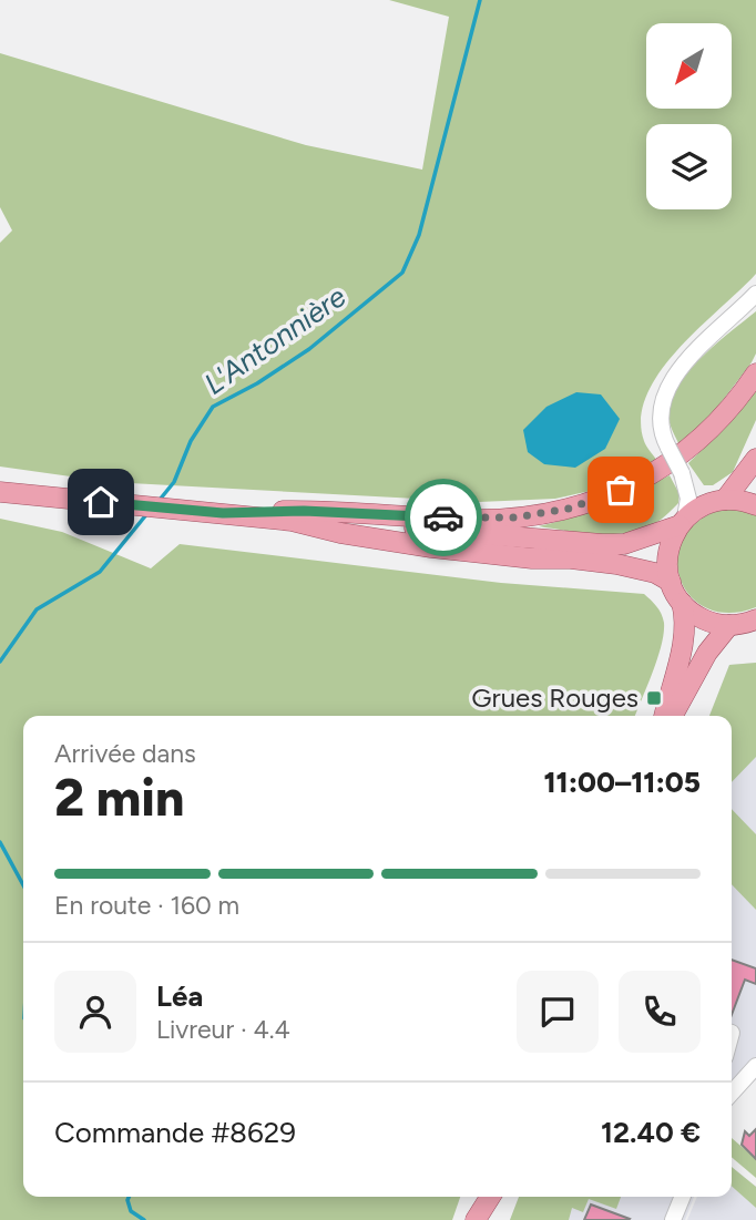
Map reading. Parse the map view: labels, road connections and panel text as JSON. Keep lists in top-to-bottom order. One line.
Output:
{"water":["L'Antonnière"],"places":{"transit":["Grues Rouges"]},"north":"bottom left","page":{"heading":["2 min","Arrivée dans","11:00–11:05"],"panel":["Léa","Livreur · 4.4","Commande #8629","12.40 €"],"bar":"En route · 160 m"}}
